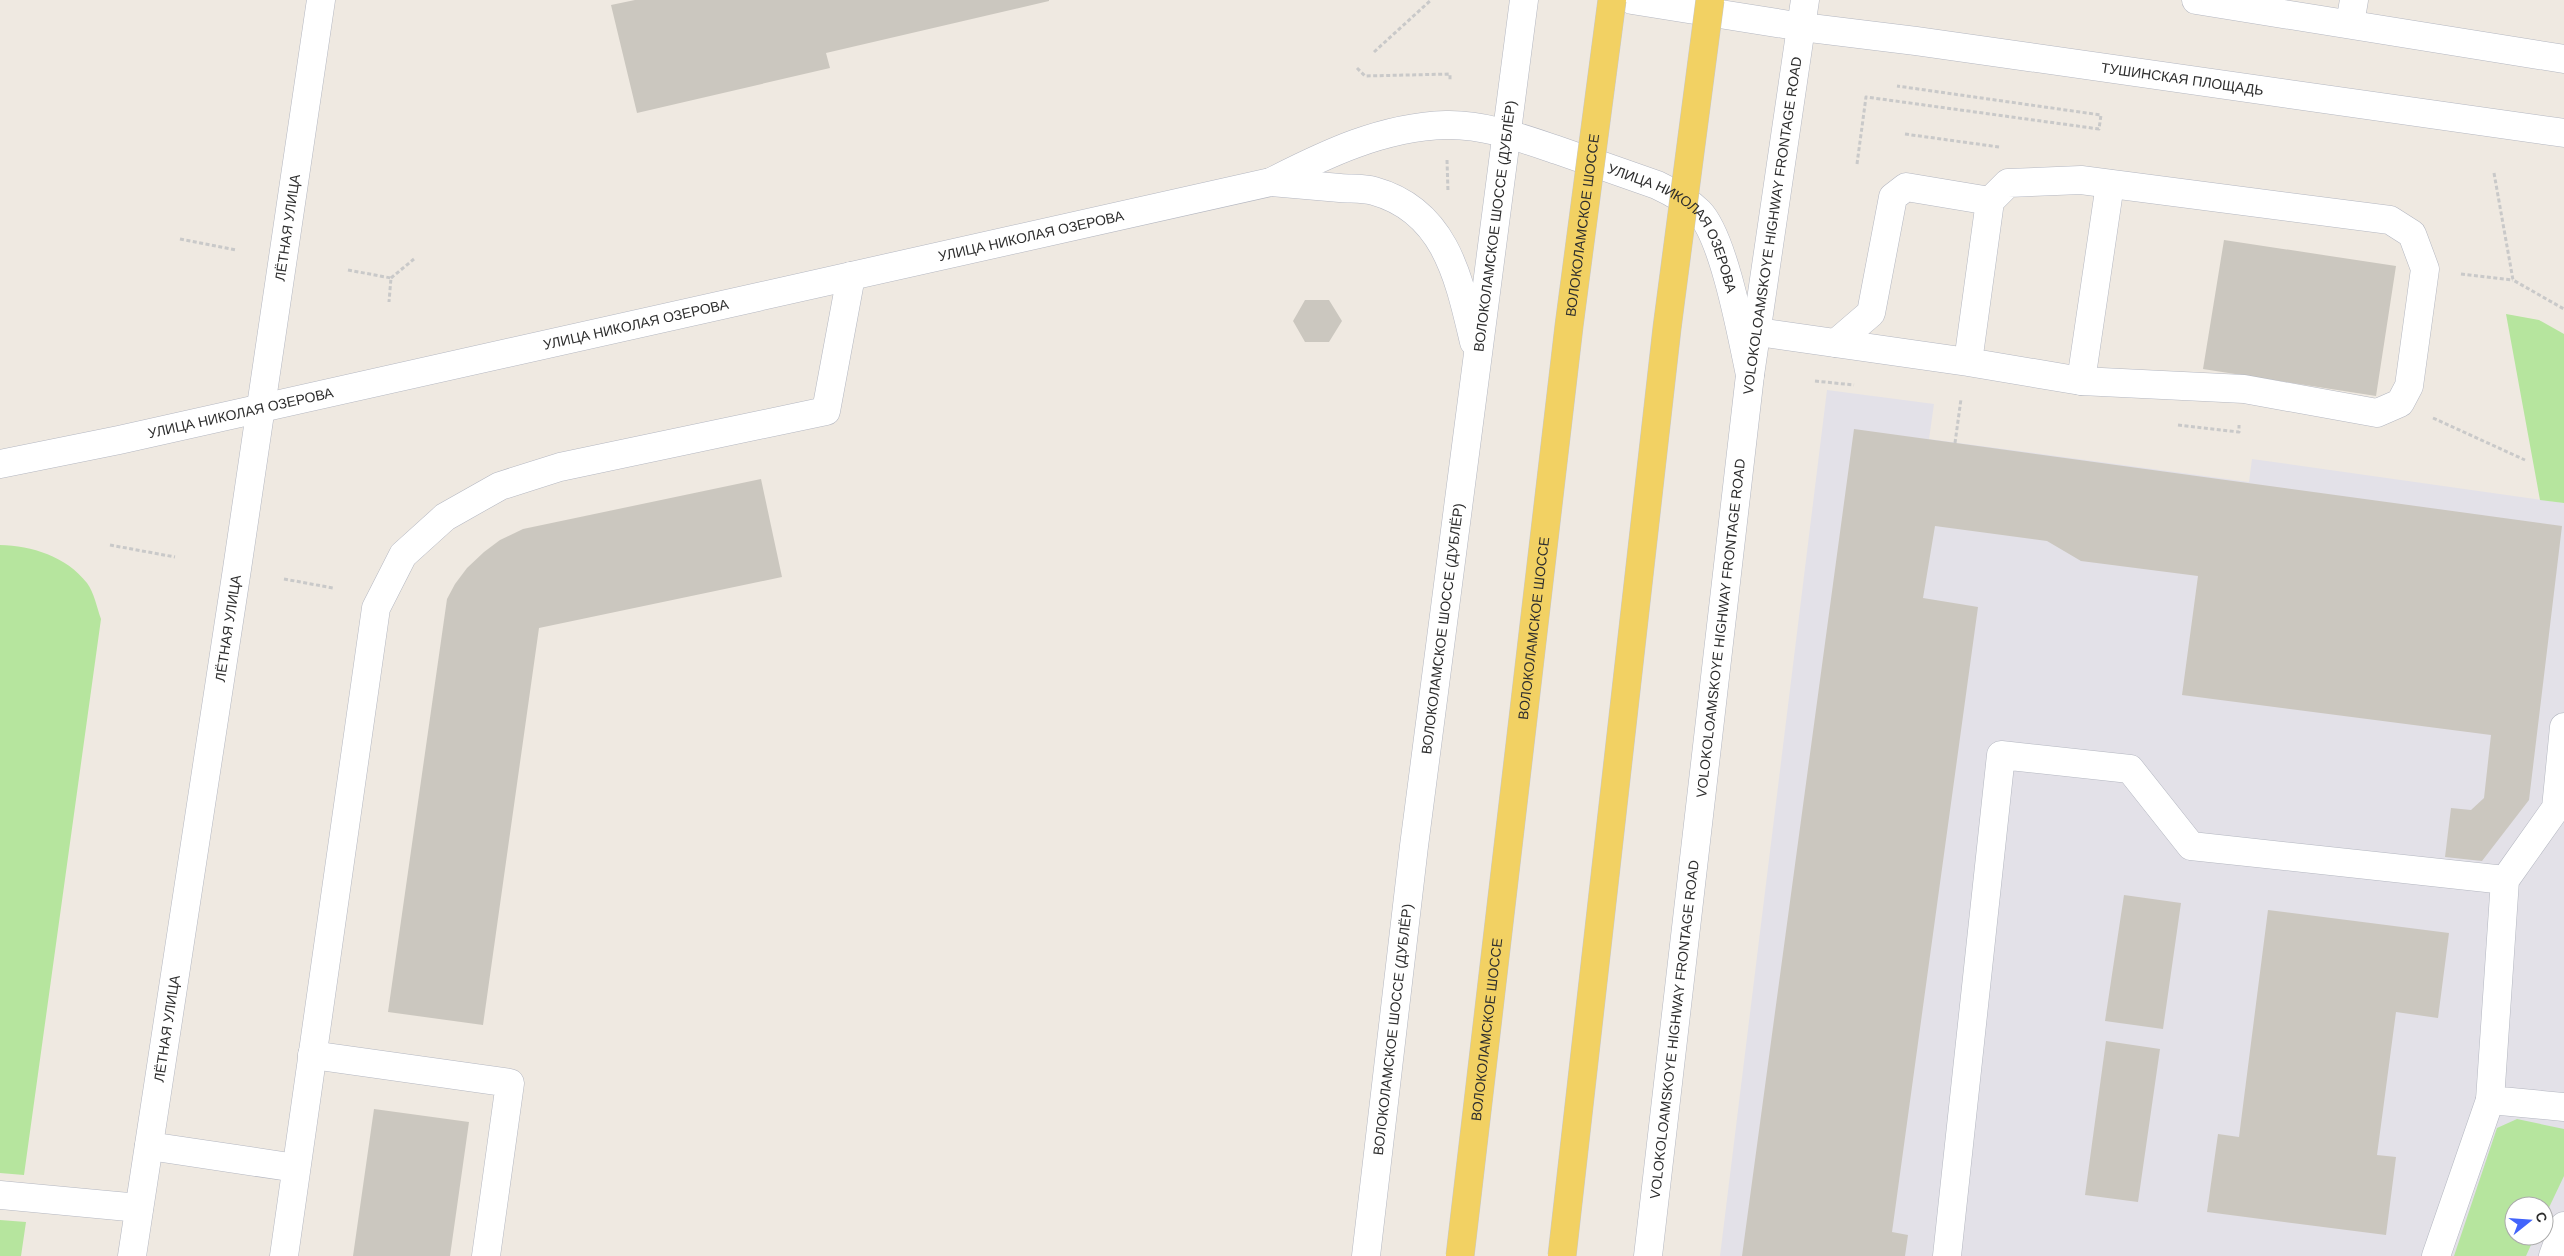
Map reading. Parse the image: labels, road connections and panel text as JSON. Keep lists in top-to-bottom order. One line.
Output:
{"streets":{"main road":["ВОЛОКОЛАМСКОЕ ШОССЕ"],"street":["ТУШИНСКАЯ ПЛОЩАДЬ","ВОЛОКОЛАМСКОЕ ШОССЕ (ДУБЛЁР)","VOLOKOLOAMSKOYE HIGHWAY FRONTAGE ROAD","ЛЁТНАЯ УЛИЦА","УЛИЦА НИКОЛАЯ ОЗЕРОВА"]},"crossings":[["ТУШИНСКАЯ ПЛОЩАДЬ","VOLOKOLOAMSKOYE HIGHWAY FRONTAGE ROAD"],["ВОЛОКОЛАМСКОЕ ШОССЕ (ДУБЛЁР)","УЛИЦА НИКОЛАЯ ОЗЕРОВА"],["VOLOKOLOAMSKOYE HIGHWAY FRONTAGE ROAD","УЛИЦА НИКОЛАЯ ОЗЕРОВА"],["ЛЁТНАЯ УЛИЦА","УЛИЦА НИКОЛАЯ ОЗЕРОВА"]],"north":"right"}
